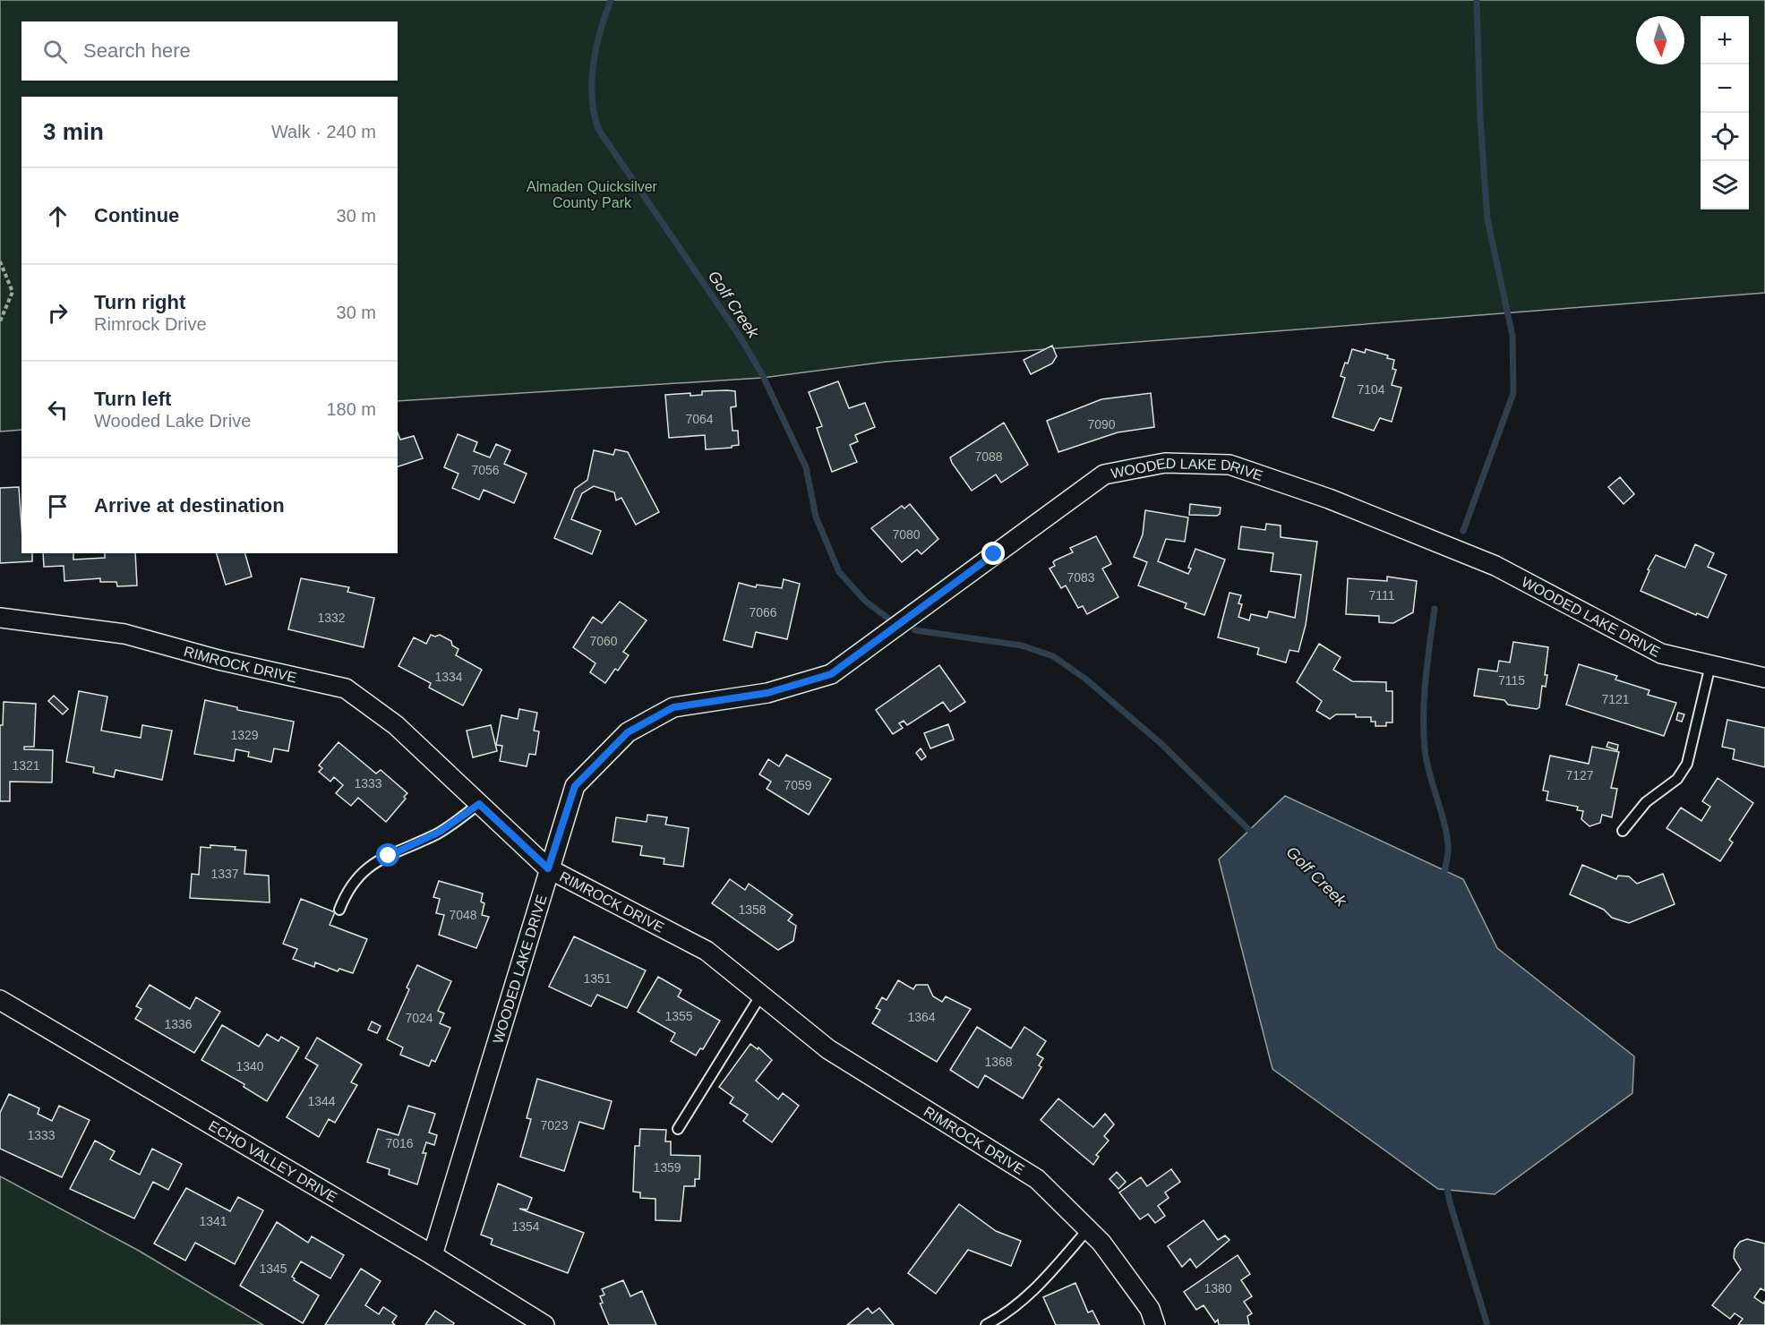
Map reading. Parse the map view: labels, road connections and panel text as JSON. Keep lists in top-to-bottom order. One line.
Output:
{"streets":{"street":["WOODED LAKE DRIVE","RIMROCK DRIVE","ECHO VALLEY DRIVE"]},"crossings":[["WOODED LAKE DRIVE","RIMROCK DRIVE"],["WOODED LAKE DRIVE","ECHO VALLEY DRIVE"]],"water":["Golf Creek"],"parks":["Almaden Quicksilver County Park"],"house_numbers":["7104","7064","7090","7088","7056","7080","7083","7111","7066","1332","7060","1334","7115","7121","1329","1321","7127","1333","7059","1337","1358","7048","1351","1355","1364","7024","1336","1368","1340","1344","7023","1333","7016","1359","1341","1354","1345","1380"],"north":"bottom","page":{"map_buttons":["+","−"],"search":"Search here","heading":["3 min","Walk · 240 m"],"list":[["Continue","30 m"],["Turn right","Rimrock Drive","30 m"],["Turn left","Wooded Lake Drive","180 m"],"Arrive at destination"]}}
